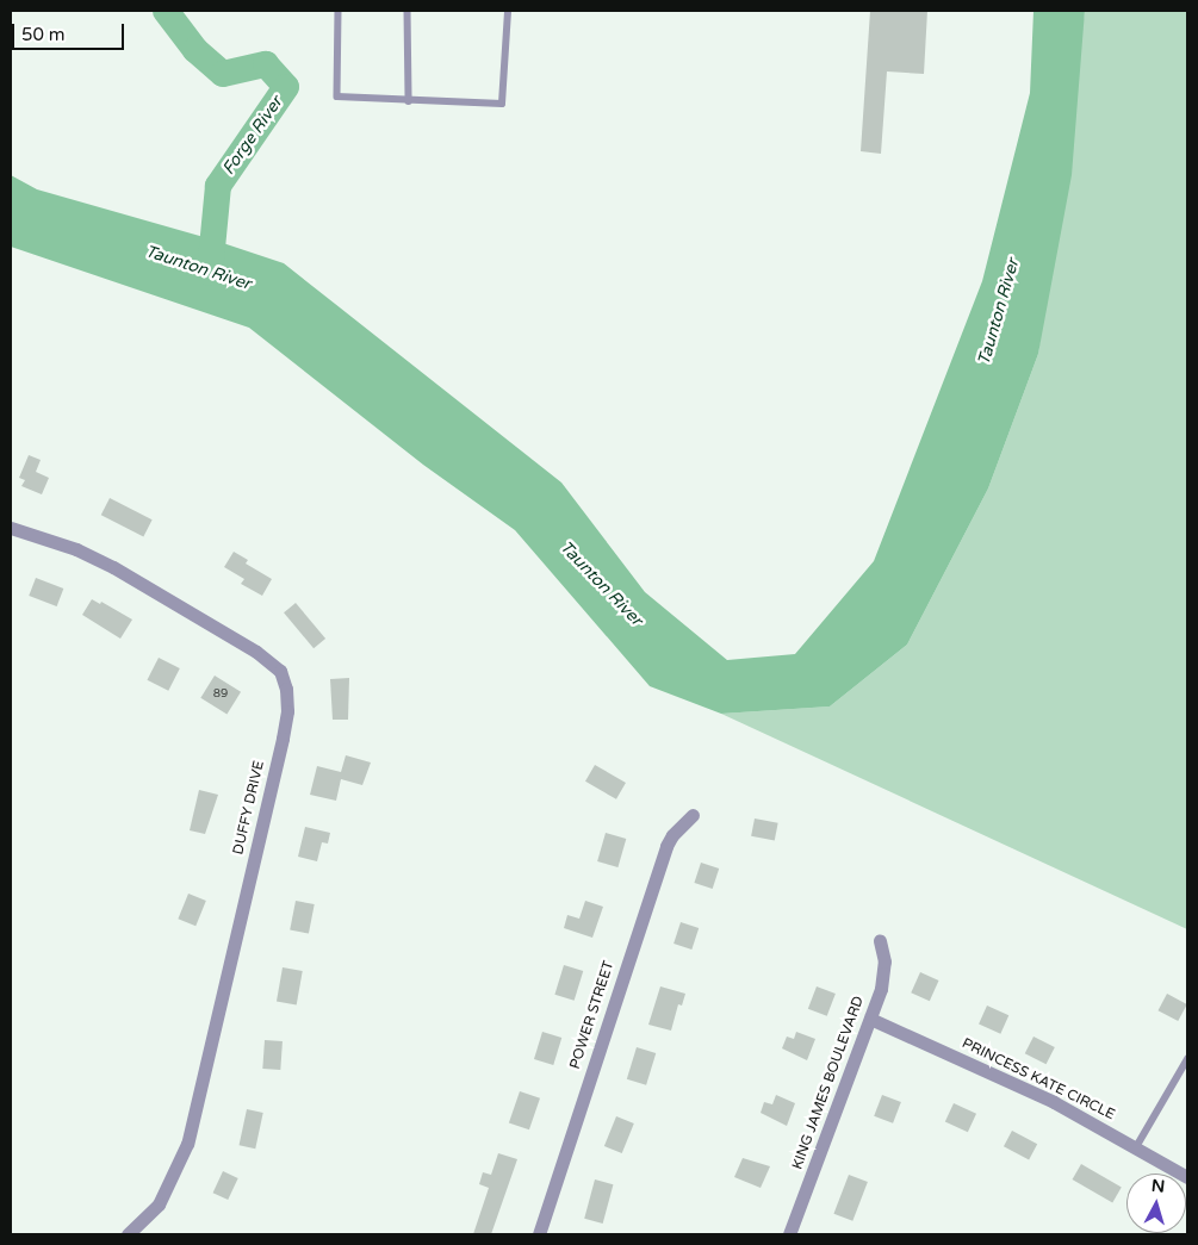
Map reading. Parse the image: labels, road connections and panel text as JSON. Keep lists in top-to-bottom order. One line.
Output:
{"streets":{"street":["DUFFY DRIVE","POWER STREET","PRINCESS KATE CIRCLE","KING JAMES BOULEVARD"]},"crossings":[["PRINCESS KATE CIRCLE","KING JAMES BOULEVARD"]],"water":["Forge River","Taunton River"],"house_numbers":["89"],"scale_bar":"50 m","north":"top"}
